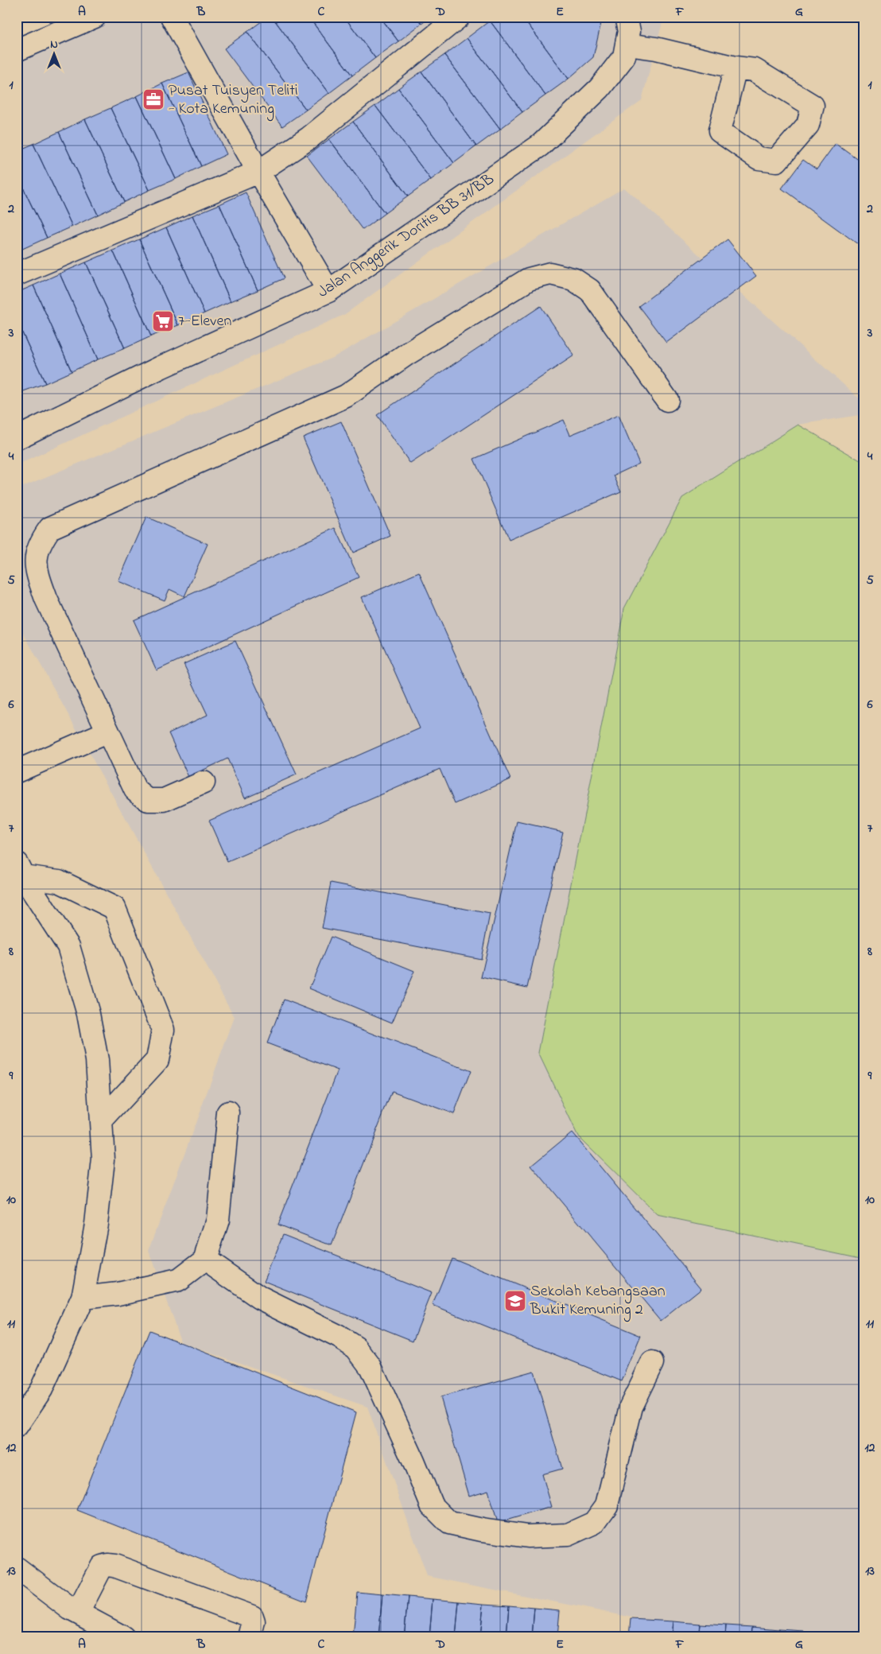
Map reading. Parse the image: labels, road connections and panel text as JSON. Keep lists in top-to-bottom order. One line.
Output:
{"streets":{"street":["Jalan Anggerik Doritis BB 31/BB"]},"places":{"office":["Pusat Tuisyen Teliti - Kota Kemuning"],"supermarket":["7-Eleven"],"school or university":["Sekolah Kebangsaan Bukit Kemuning 2"]},"north":"top","grid":{"columns":["A","B","C","D","E","F","G"],"rows":["1","2","3","4","5","6","7","8","9","10","11","12","13"]}}
